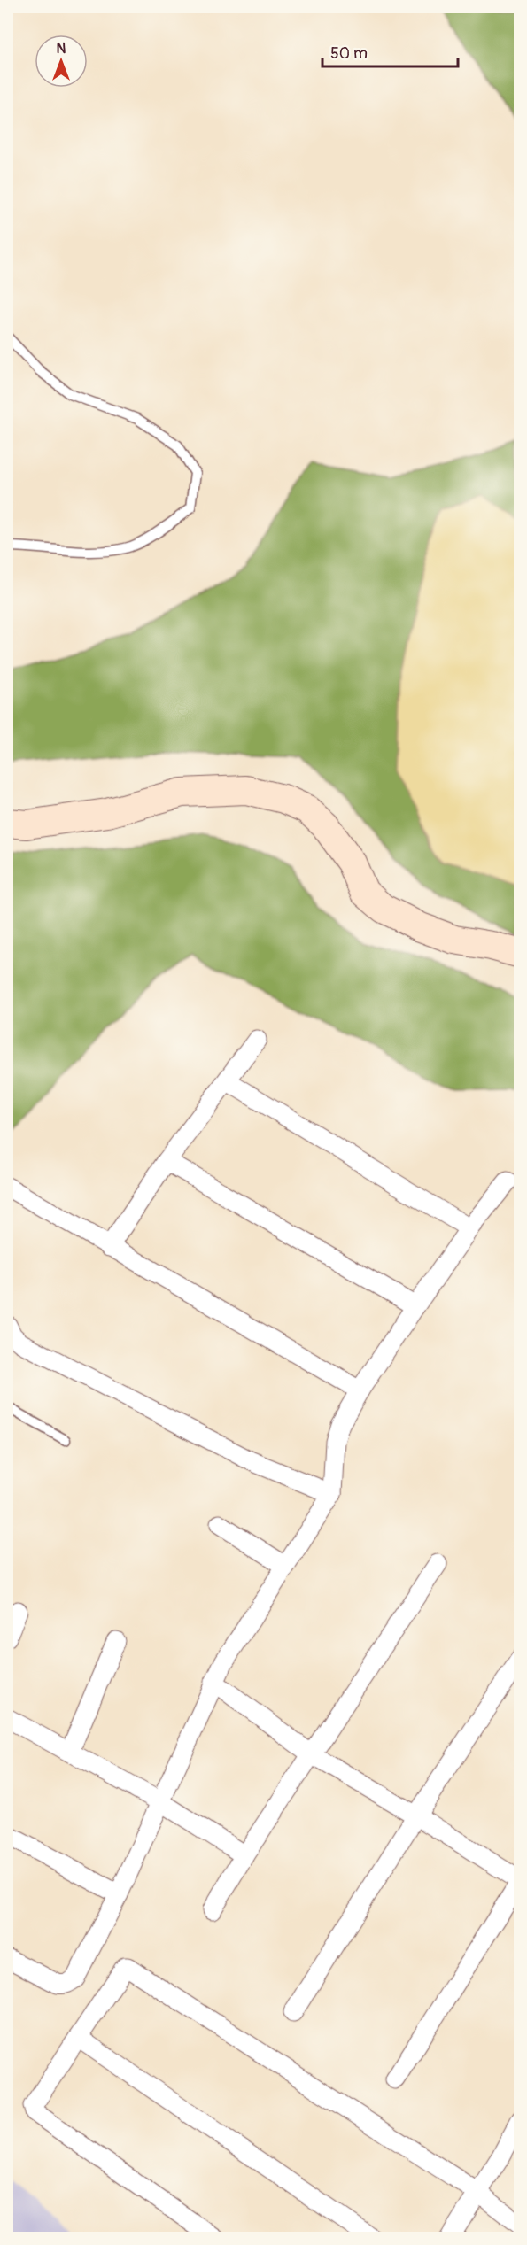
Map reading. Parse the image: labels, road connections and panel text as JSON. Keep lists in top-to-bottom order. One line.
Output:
{"scale_bar":"50 m","north":"top"}
